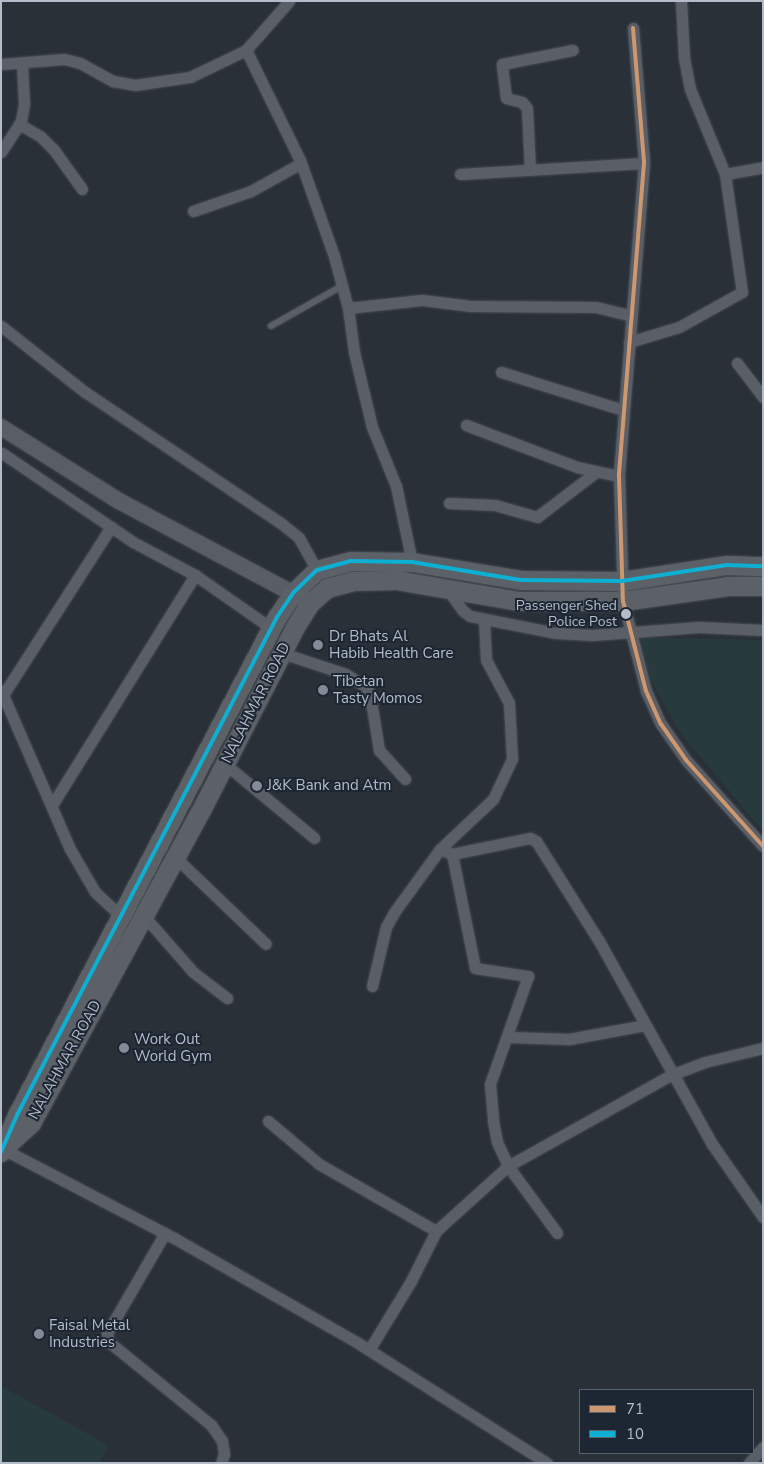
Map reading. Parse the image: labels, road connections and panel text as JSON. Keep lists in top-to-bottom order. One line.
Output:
{"streets":{"main road":["NALAHMAR ROAD"]},"places":["Passenger Shed Police Post","Dr Bhats Al Habib Health Care","Tibetan Tasty Momos","J&K Bank and Atm","Work Out World Gym","Faisal Metal Industries"],"lines":["transit line 71","transit line 10"],"legend":["71","10"]}
